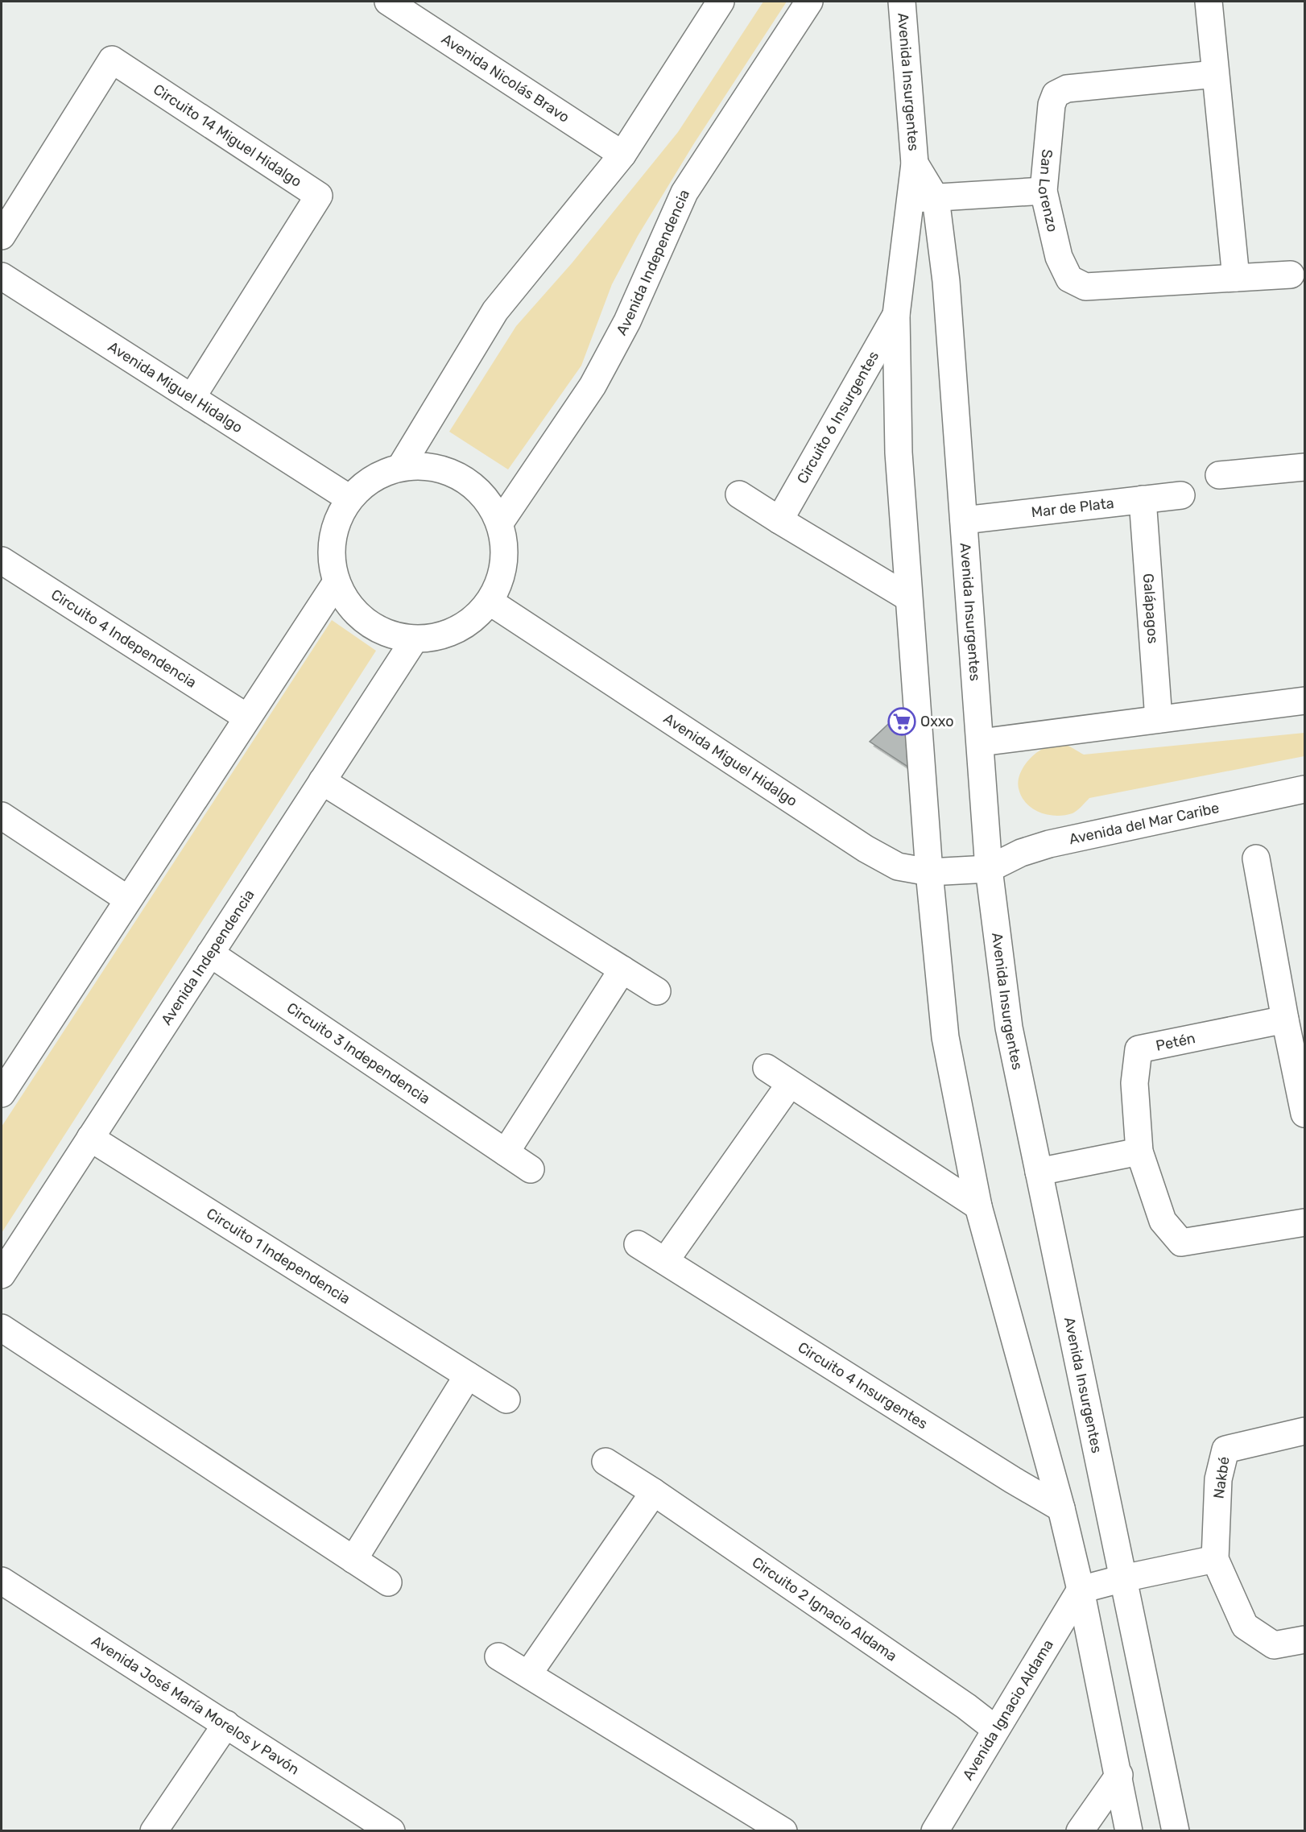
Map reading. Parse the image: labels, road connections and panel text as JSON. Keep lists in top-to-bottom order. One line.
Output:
{"streets":{"street":["Avenida Nicolás Bravo","Avenida Insurgentes","Circuito 14 Miguel Hidalgo","San Lorenzo","Avenida Independencia","Avenida Miguel Hidalgo","Circuito 6 Insurgentes","Mar de Plata","Galápagos","Circuito 4 Independencia","Avenida del Mar Caribe","Petén","Circuito 3 Independencia","Circuito 1 Independencia","Circuito 4 Insurgentes","Nakbé","Circuito 2 Ignacio Aldama","Avenida José María Morelos y Pavón","Avenida Ignacio Aldama"]},"crossings":[["Avenida Insurgentes","Avenida Miguel Hidalgo"],["Avenida Insurgentes","Circuito 6 Insurgentes"],["Avenida Insurgentes","Mar de Plata"],["Avenida Insurgentes","Avenida del Mar Caribe"],["Avenida Insurgentes","Circuito 4 Insurgentes"],["Avenida Insurgentes","Avenida Ignacio Aldama"],["Circuito 14 Miguel Hidalgo","Avenida Miguel Hidalgo"],["Avenida Independencia","Circuito 3 Independencia"],["Avenida Independencia","Circuito 1 Independencia"],["Avenida Miguel Hidalgo","Avenida del Mar Caribe"],["Mar de Plata","Galápagos"],["Circuito 2 Ignacio Aldama","Avenida Ignacio Aldama"]],"places":{"supermarket":["Oxxo"]}}
